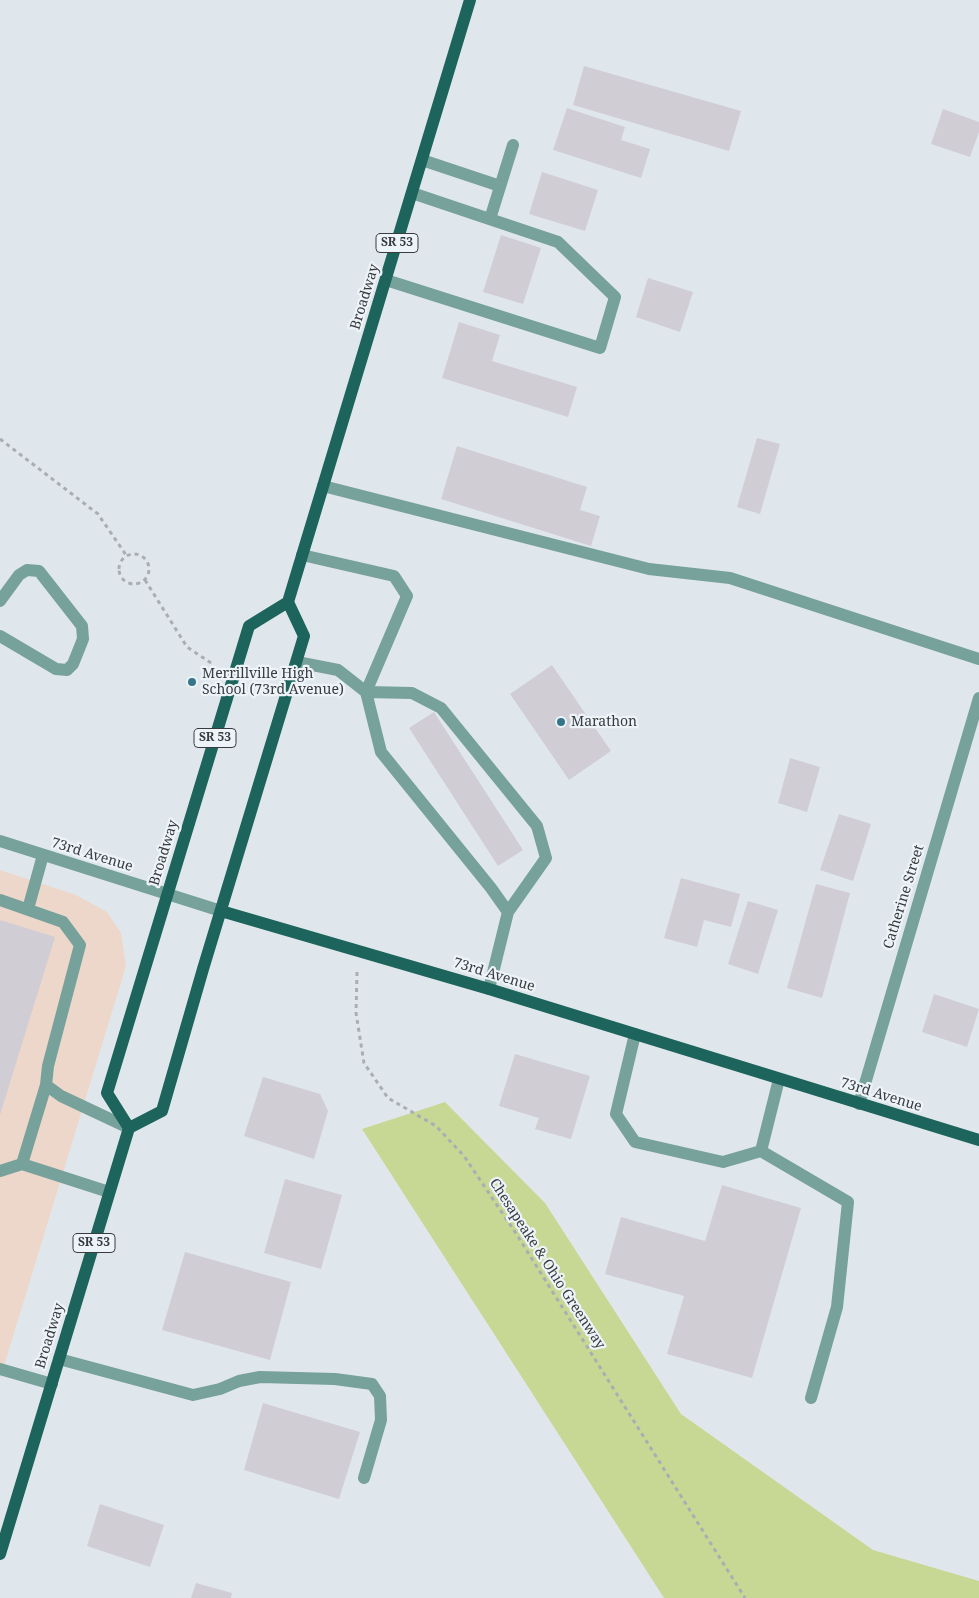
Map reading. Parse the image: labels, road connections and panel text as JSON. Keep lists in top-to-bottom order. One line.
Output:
{"streets":{"main road":["SR 53","Broadway","73rd Avenue"],"street":["Catherine Street"],"path":["Chesapeake & Ohio Greenway"]},"crossings":[["Broadway","73rd Avenue"],["73rd Avenue","Catherine Street"],["73rd Avenue","Chesapeake & Ohio Greenway"]],"places":["Merrillville High School (73rd Avenue)","Marathon"]}
